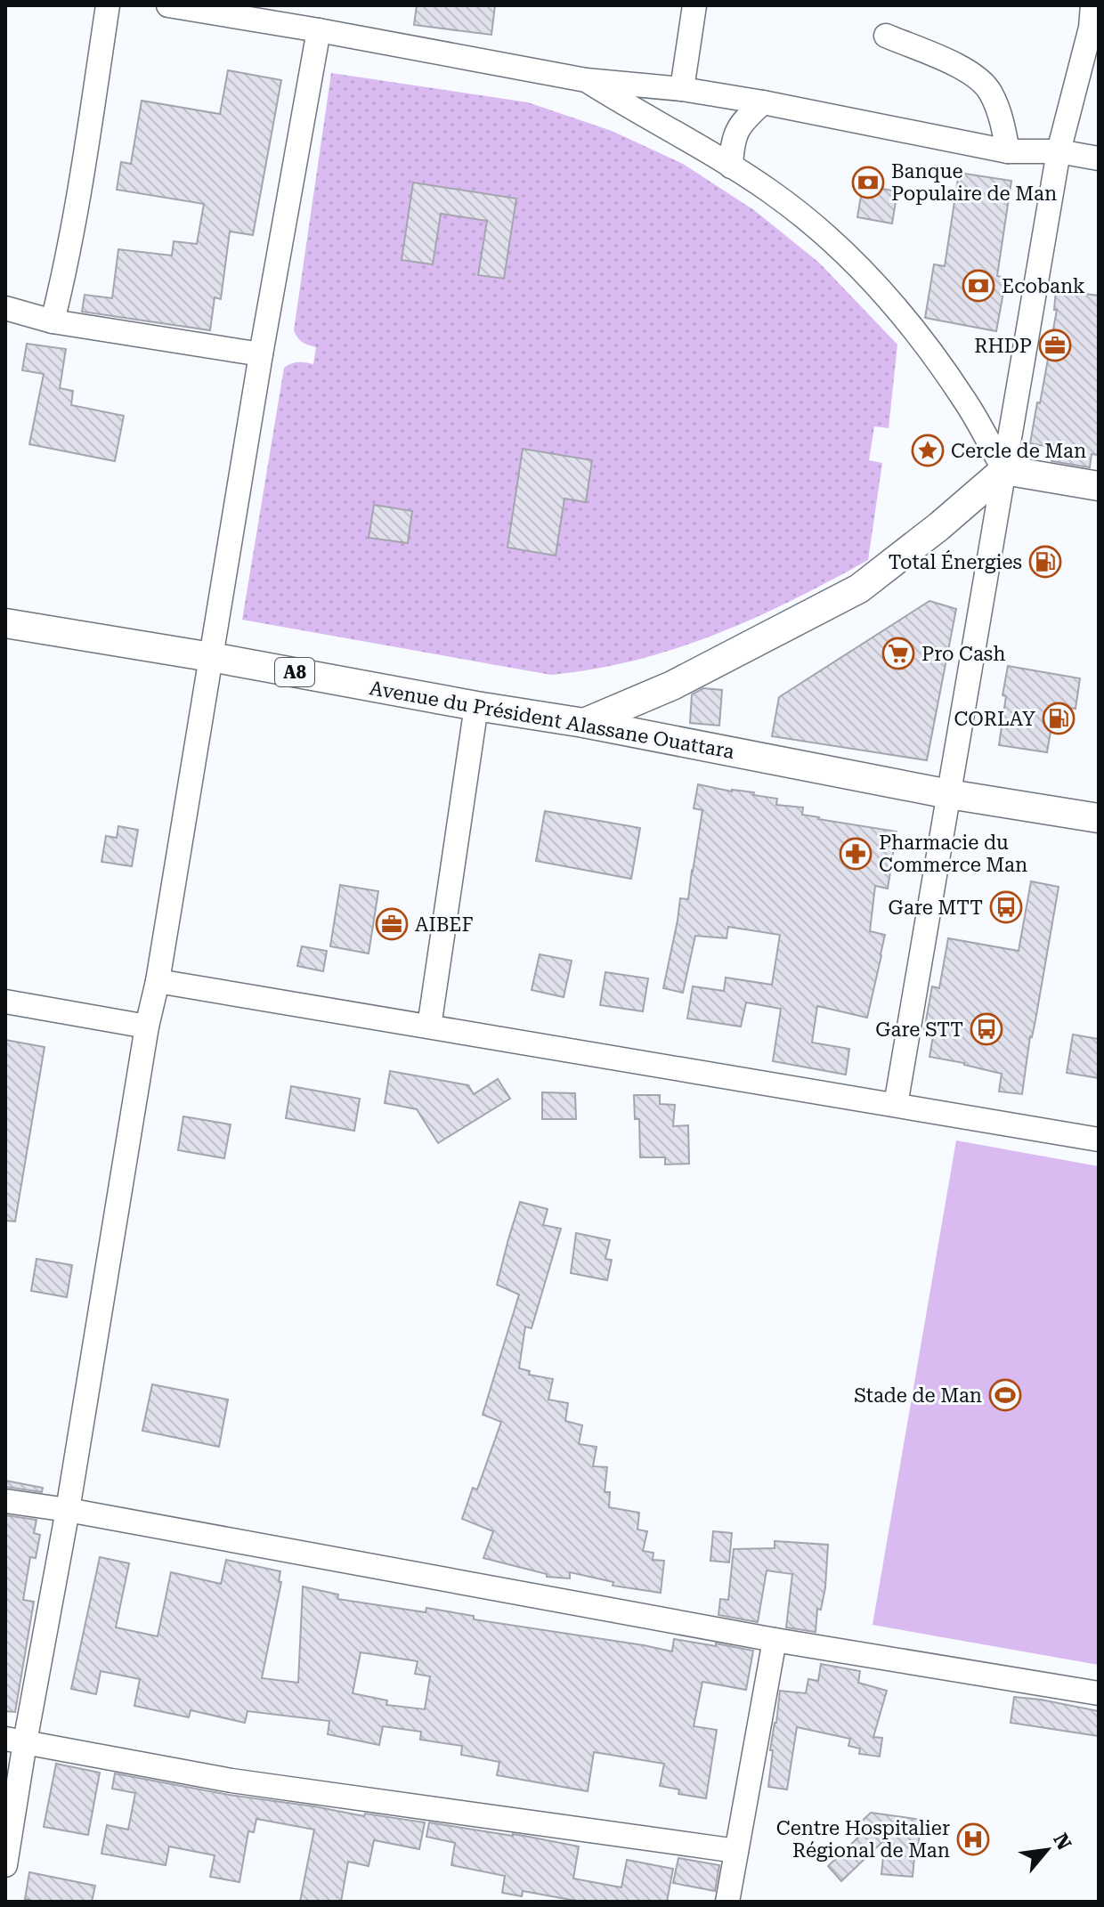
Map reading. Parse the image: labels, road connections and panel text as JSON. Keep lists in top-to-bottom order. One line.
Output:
{"streets":{"main road":["A8","Avenue du Président Alassane Ouattara"]},"places":{"bank":["Banque Populaire de Man","Ecobank"],"office":["RHDP","AIBEF"],"place":["Cercle de Man"],"fuel station":["Total Énergies","CORLAY"],"supermarket":["Pro Cash"],"pharmacy":["Pharmacie du Commerce Man"],"bus stop":["Gare MTT","Gare STT"],"sports":["Stade de Man"],"hospital":["Centre Hospitalier Régional de Man"]},"north":"top right"}
